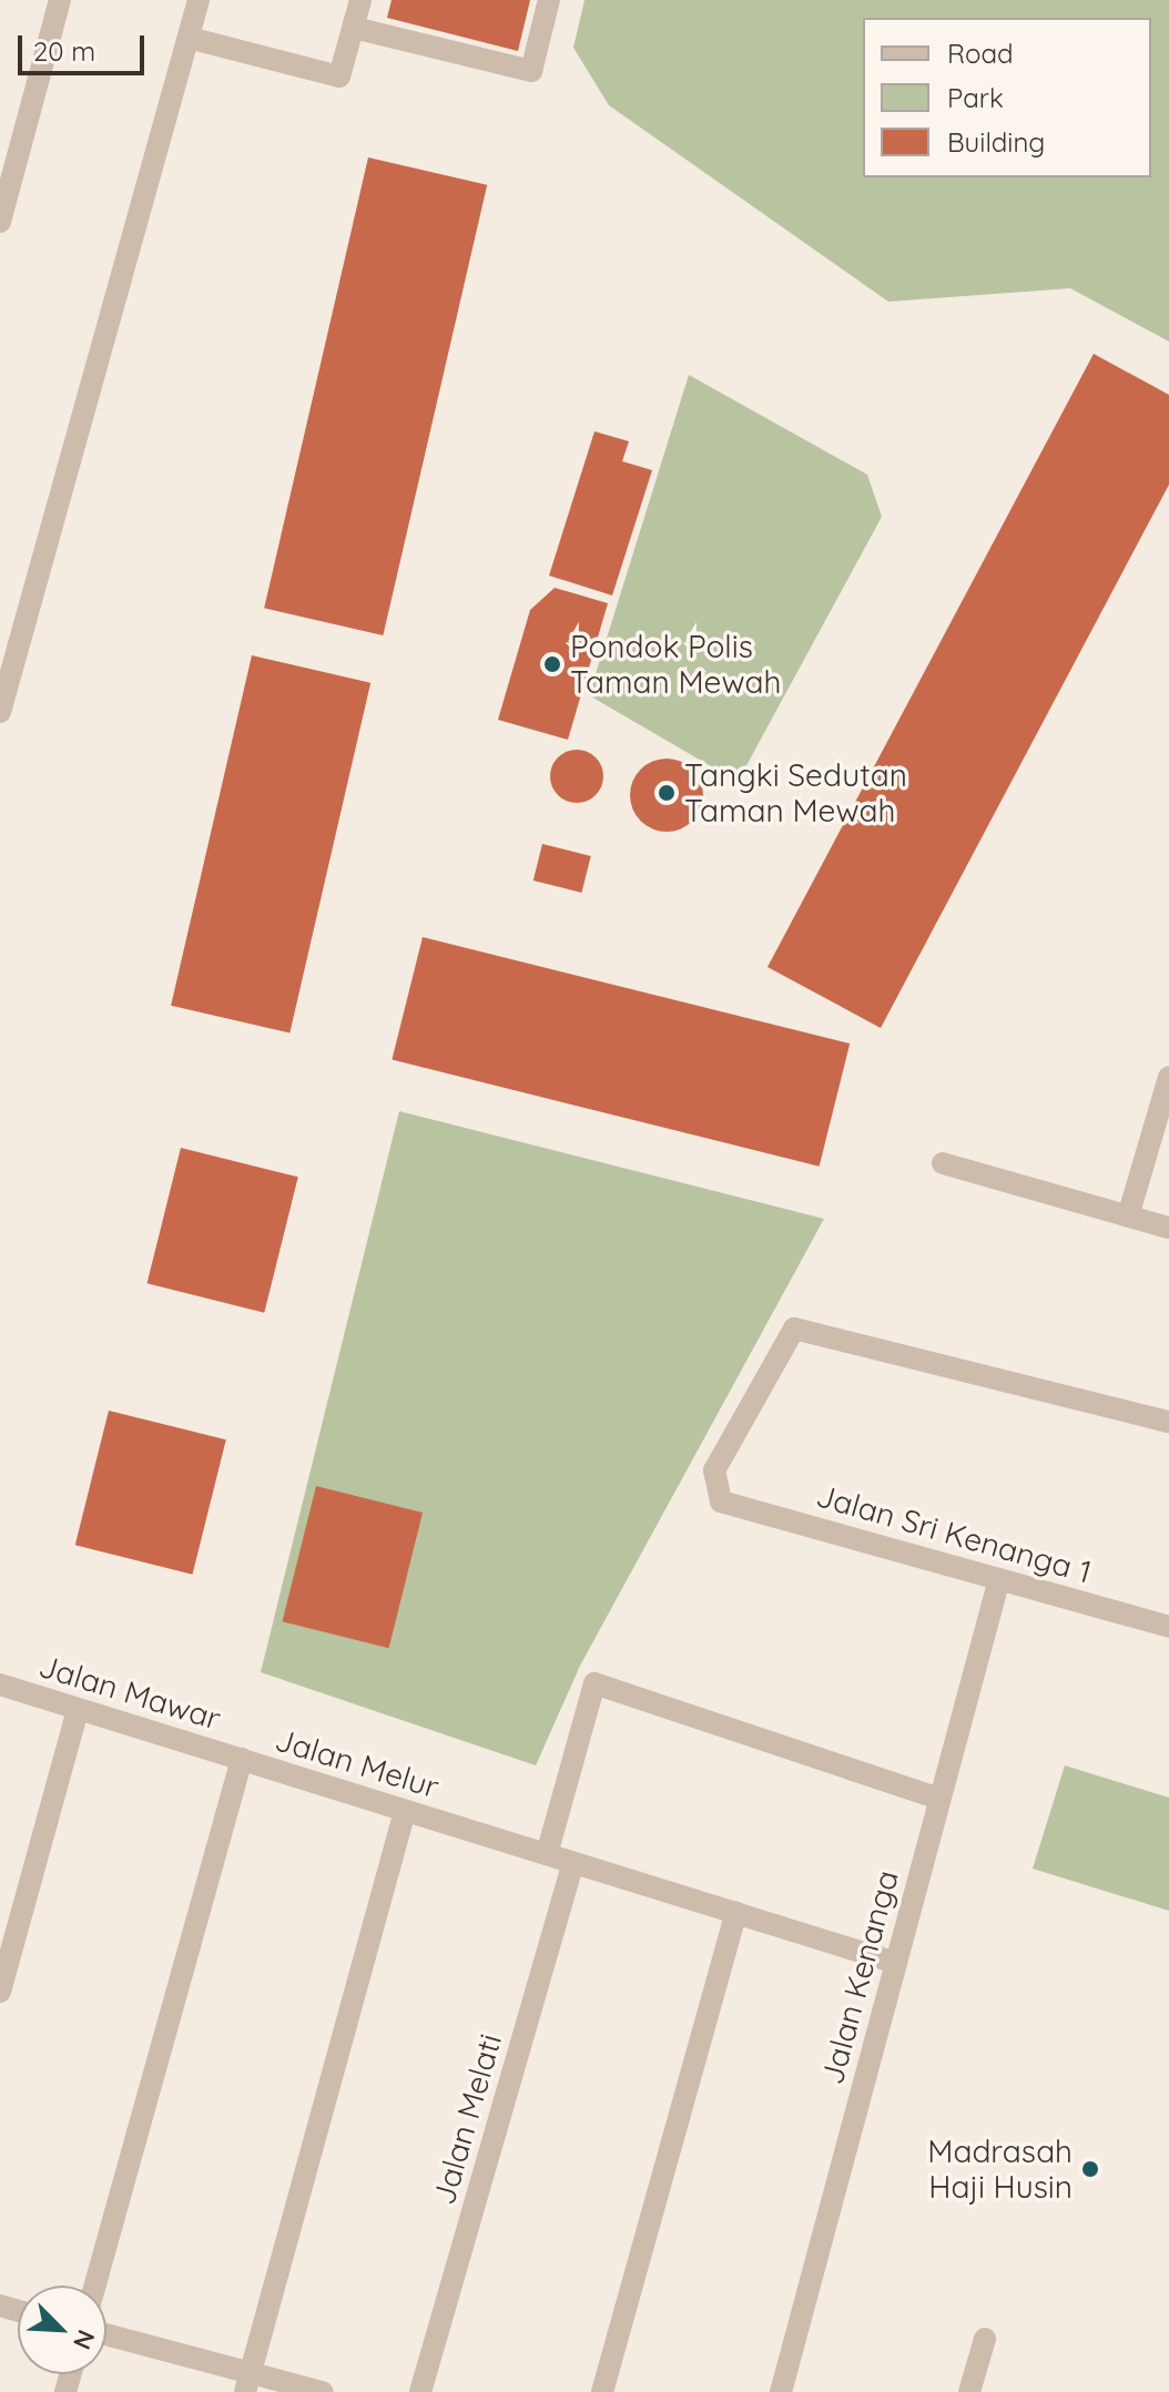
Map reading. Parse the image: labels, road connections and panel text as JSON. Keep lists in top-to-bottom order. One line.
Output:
{"streets":{"street":["Jalan Sri Kenanga 1","Jalan Mawar","Jalan Melur","Jalan Kenanga","Jalan Melati"]},"crossings":[["Jalan Sri Kenanga 1","Jalan Kenanga"],["Jalan Mawar","Jalan Melur"],["Jalan Melur","Jalan Kenanga"],["Jalan Melur","Jalan Melati"]],"places":["Pondok Polis Taman Mewah","Tangki Sedutan Taman Mewah","Madrasah Haji Husin"],"legend":["Road","Park","Building"],"scale_bar":"20 m","north":"bottom right"}
